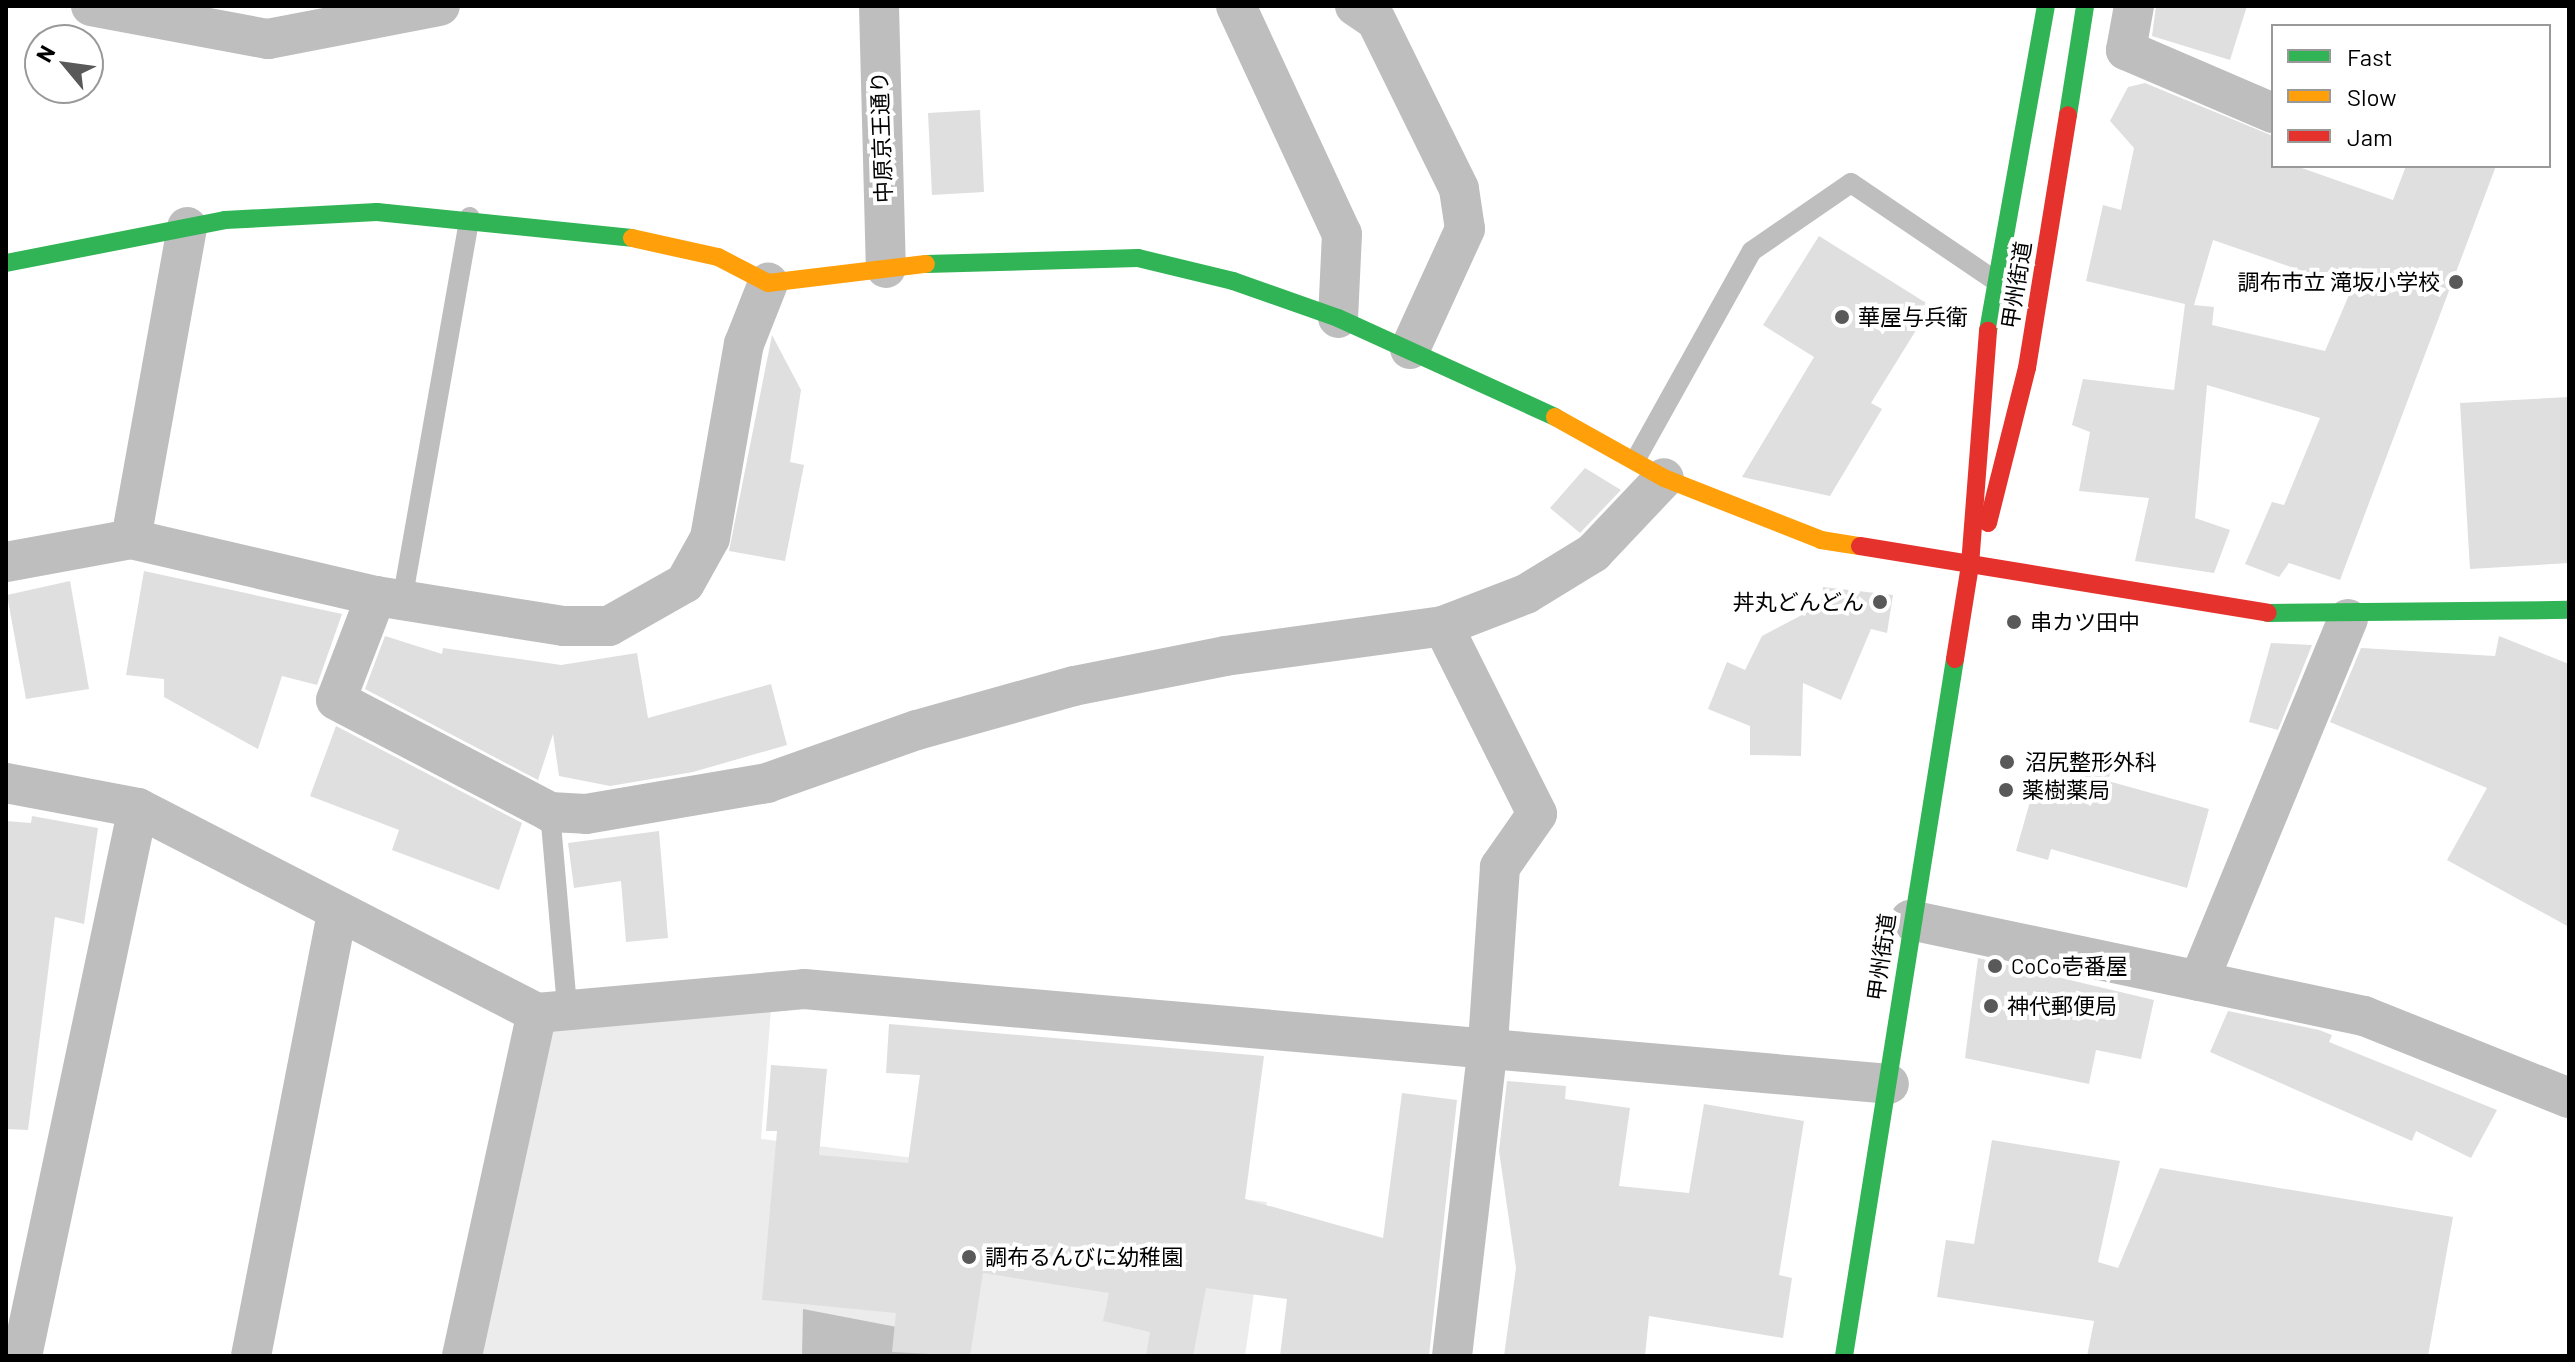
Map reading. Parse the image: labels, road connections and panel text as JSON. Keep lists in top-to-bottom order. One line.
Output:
{"streets":{"main road":["甲州街道"],"street":["中原京王通り"]},"places":["調布市立 滝坂小学校","華屋与兵衛","丼丸どんどん","串カツ田中","沼尻整形外科","薬樹薬局","CoCo壱番屋","神代郵便局","調布るんびに幼稚園"],"legend":["Fast","Slow","Jam"],"north":"top left"}
